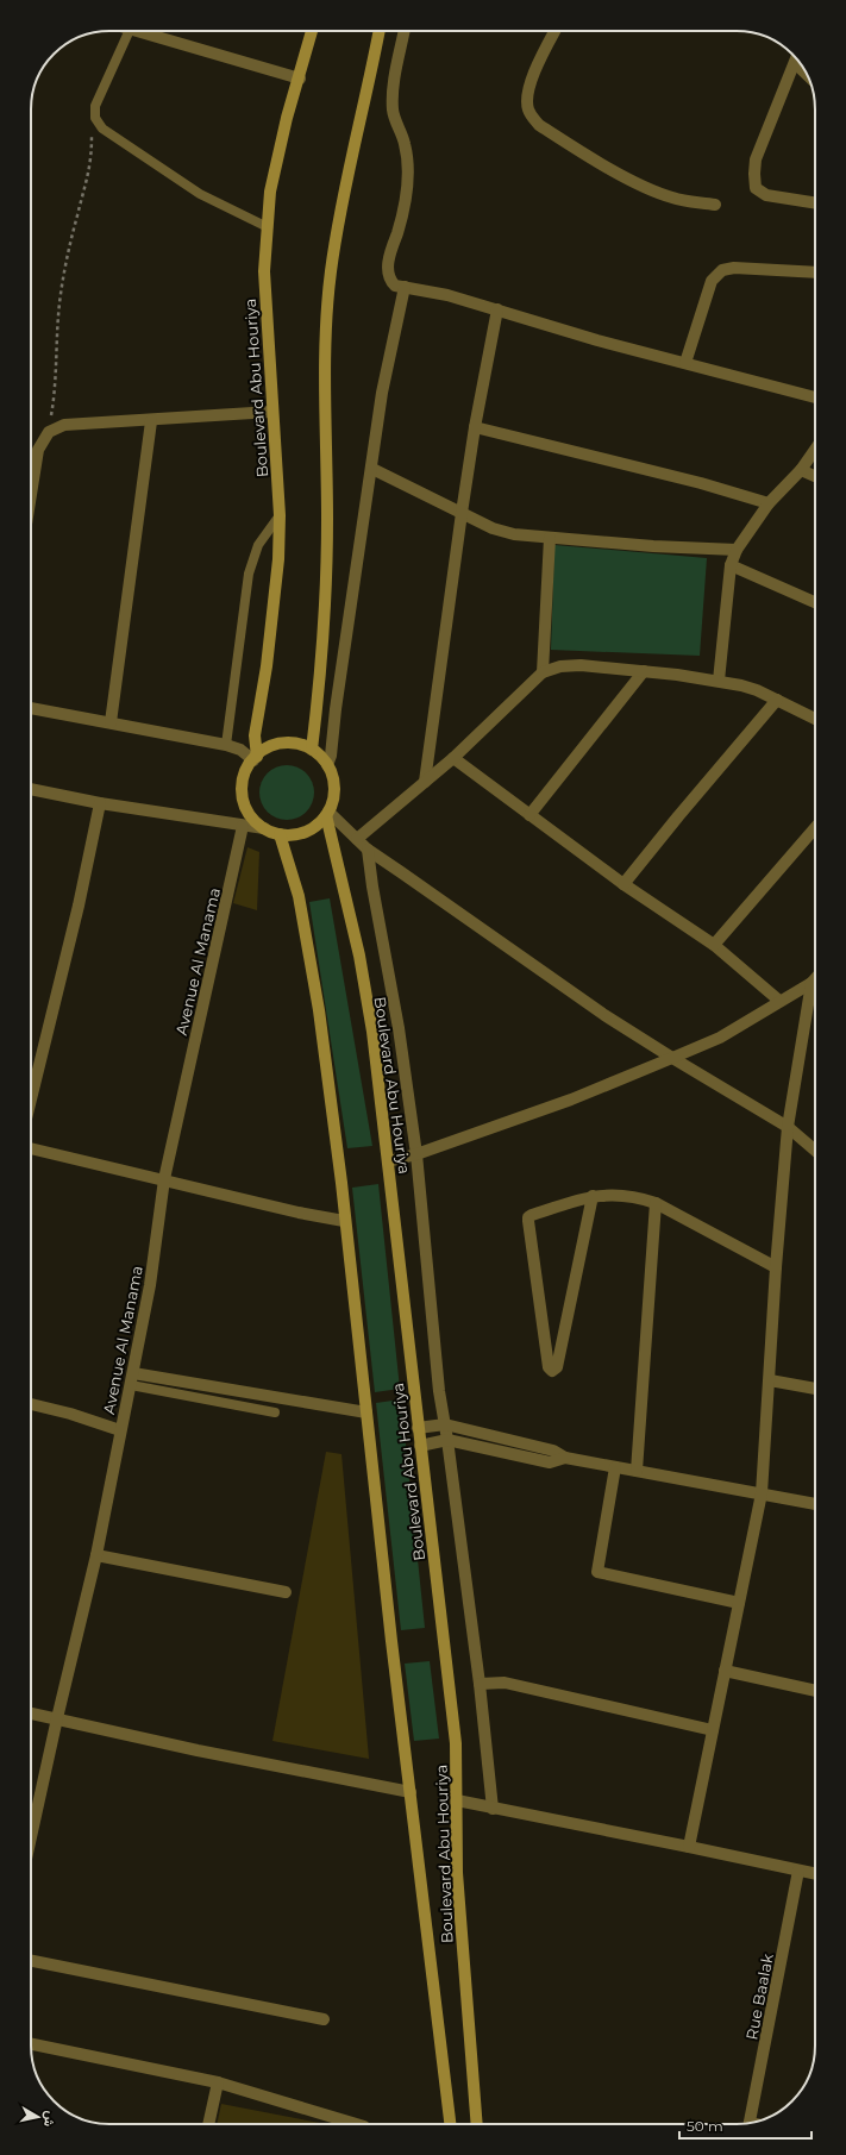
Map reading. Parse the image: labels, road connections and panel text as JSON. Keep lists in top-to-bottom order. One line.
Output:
{"streets":{"main road":["Boulevard Abu Houriya"],"street":["Avenue Al Manama","Rue Baalak"]},"scale_bar":"50 m","north":"right"}
